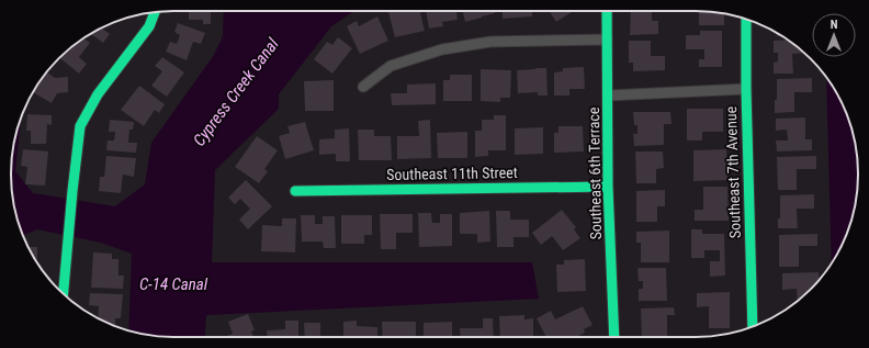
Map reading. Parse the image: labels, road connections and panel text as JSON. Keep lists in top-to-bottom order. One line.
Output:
{"streets":{"street":["Southeast 7th Avenue","Southeast 11th Street","Southeast 6th Terrace"]},"crossings":[["Southeast 11th Street","Southeast 6th Terrace"]],"water":["Cypress Creek Canal","C-14 Canal"],"north":"top"}
